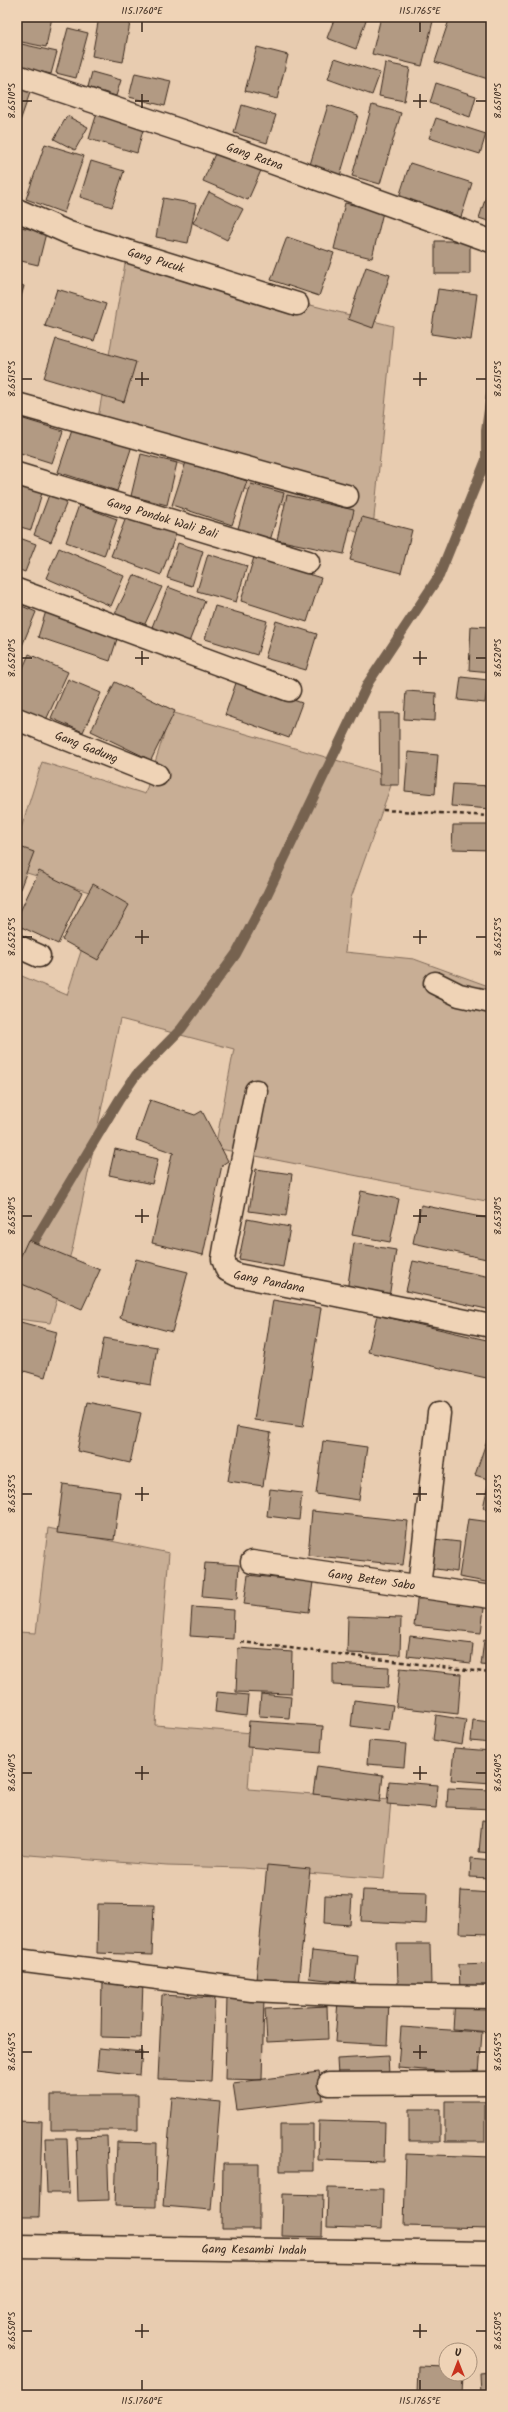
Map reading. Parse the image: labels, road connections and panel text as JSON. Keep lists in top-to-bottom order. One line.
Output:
{"streets":{"street":["Gang Ratna","Gang Pucuk","Gang Pondok Wali Bali","Gang Gadung","Gang Pandana","Gang Beten Sabo","Gang Kesambi Indah"]},"north":"top","coordinates":["115.1760°E","115.1765°E","8.6510°S","8.6515°S","8.6520°S","8.6525°S","8.6530°S","8.6535°S","8.6540°S","8.6545°S","8.6550°S"]}
